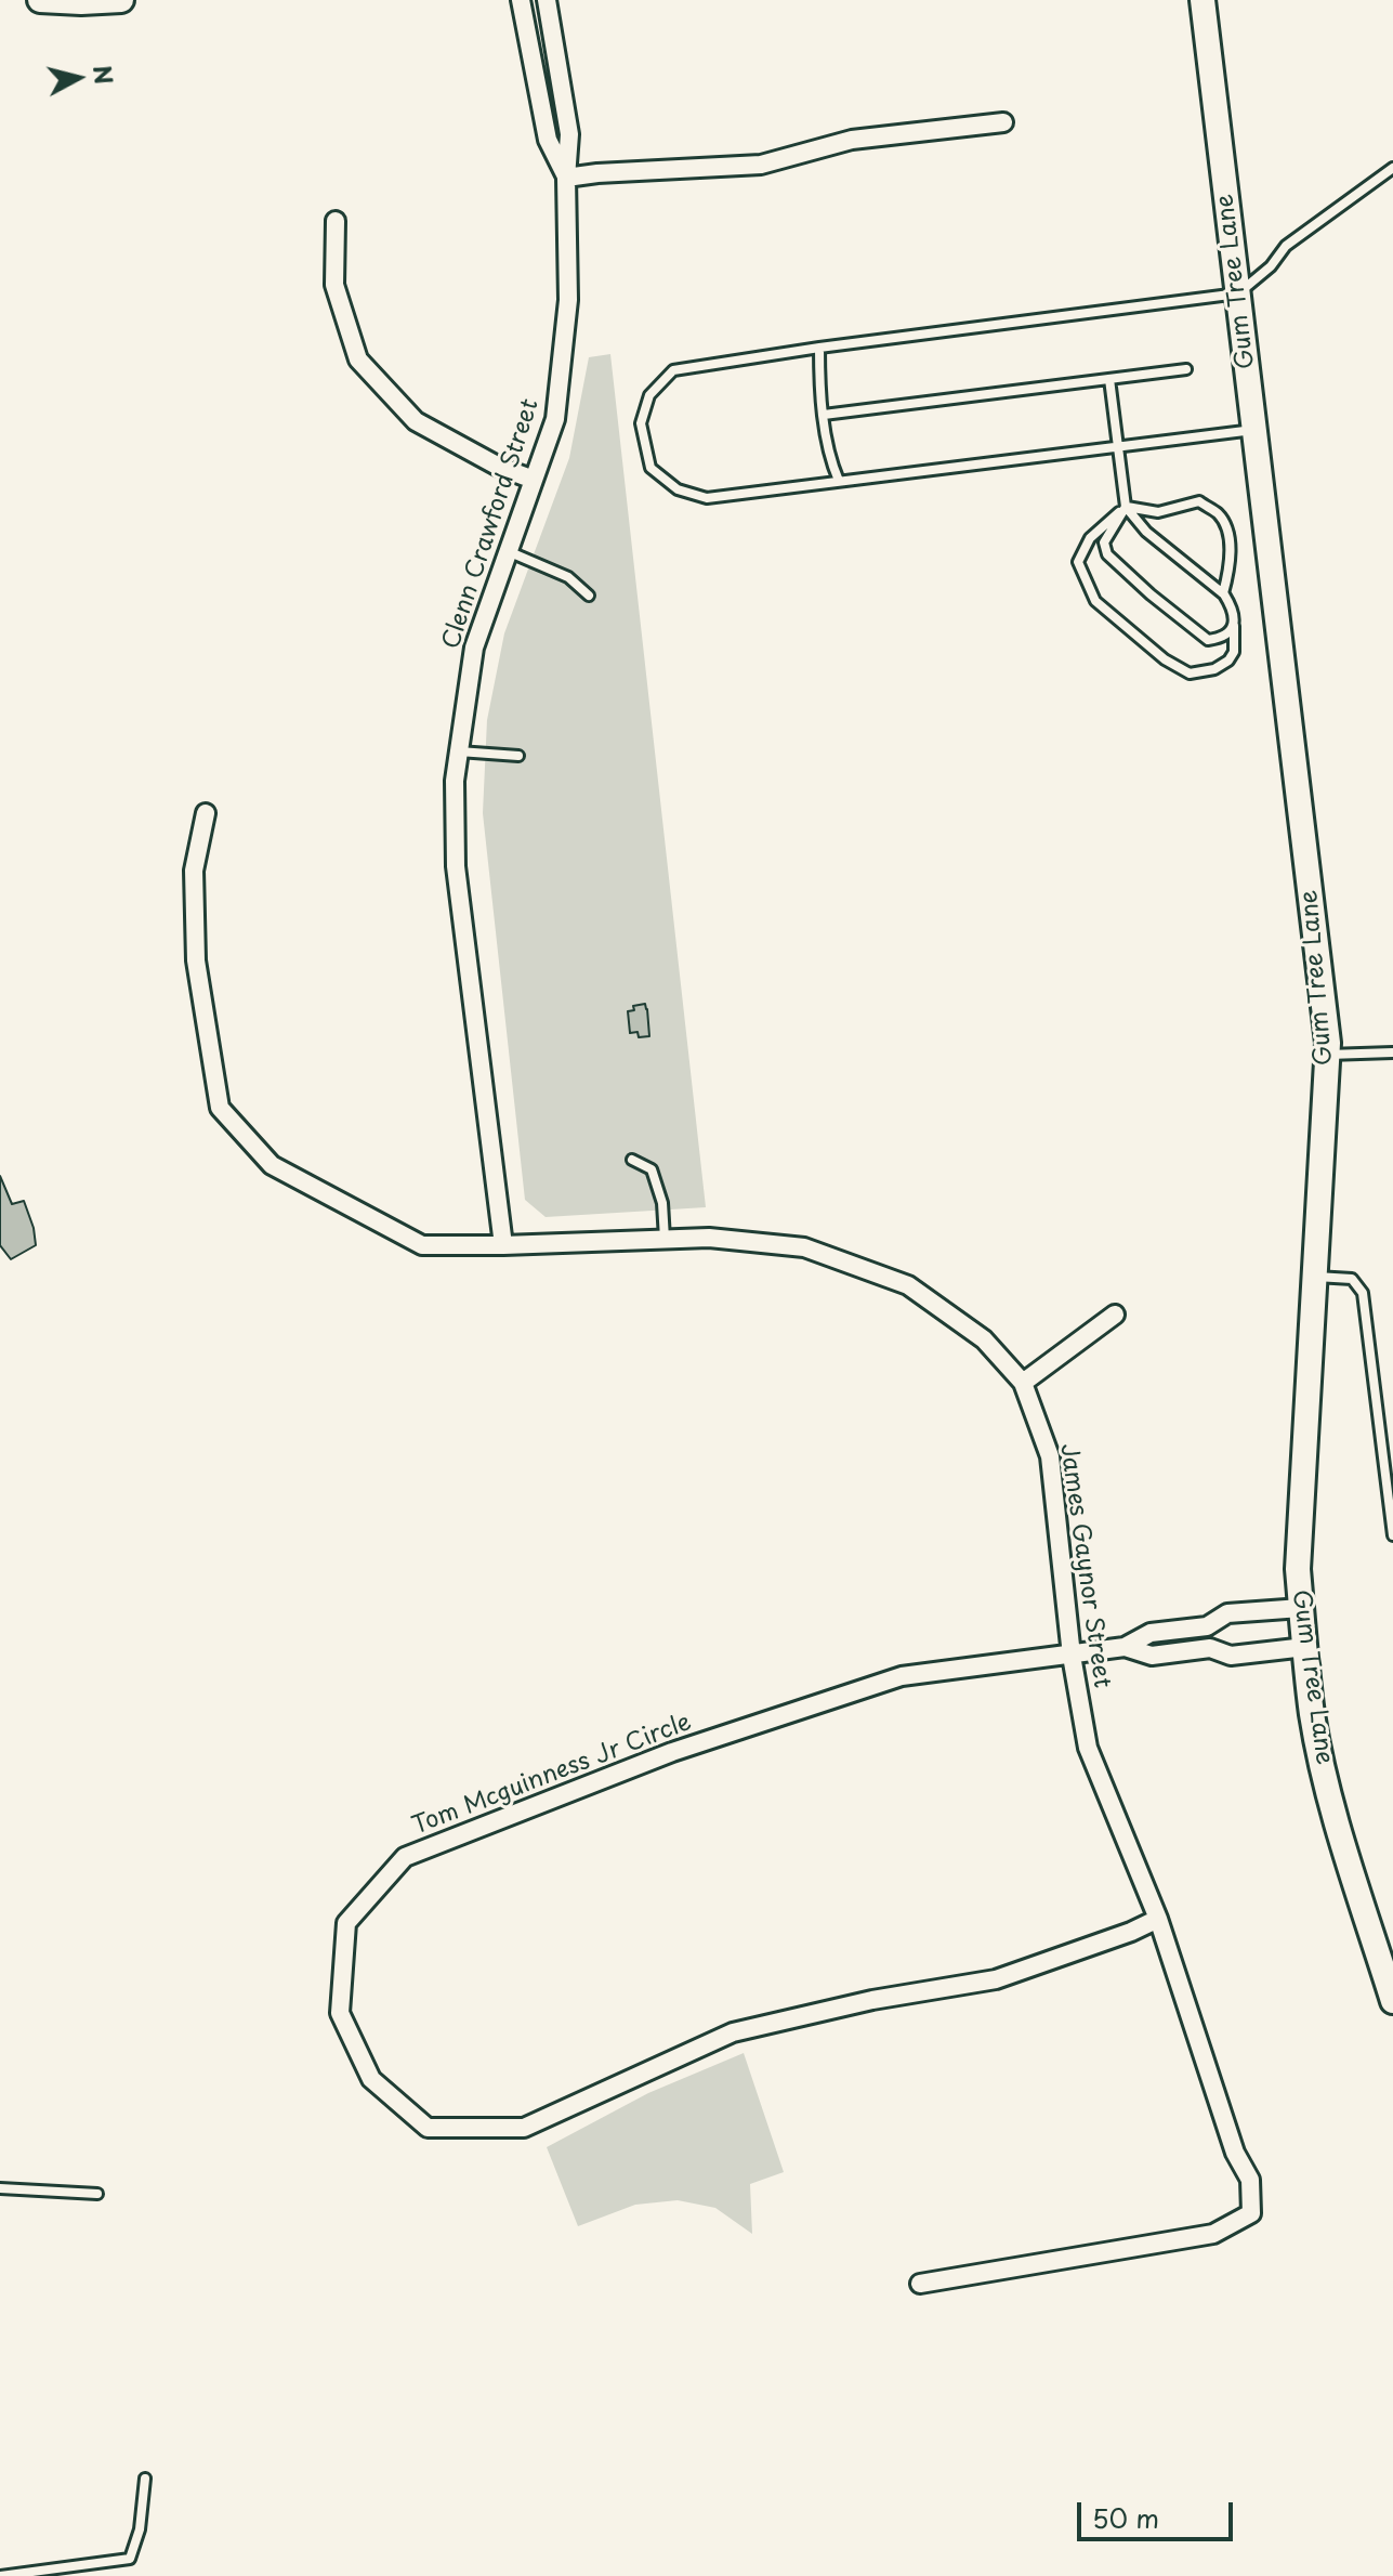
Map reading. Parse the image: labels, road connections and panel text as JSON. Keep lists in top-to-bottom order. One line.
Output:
{"streets":{"street":["Gum Tree Lane","Clenn Crawford Street","James Gaynor Street","Tom Mcguinness Jr Circle"]},"crossings":[["Gum Tree Lane","Tom Mcguinness Jr Circle"],["Clenn Crawford Street","James Gaynor Street"],["James Gaynor Street","Tom Mcguinness Jr Circle"]],"scale_bar":"50 m","north":"right"}
